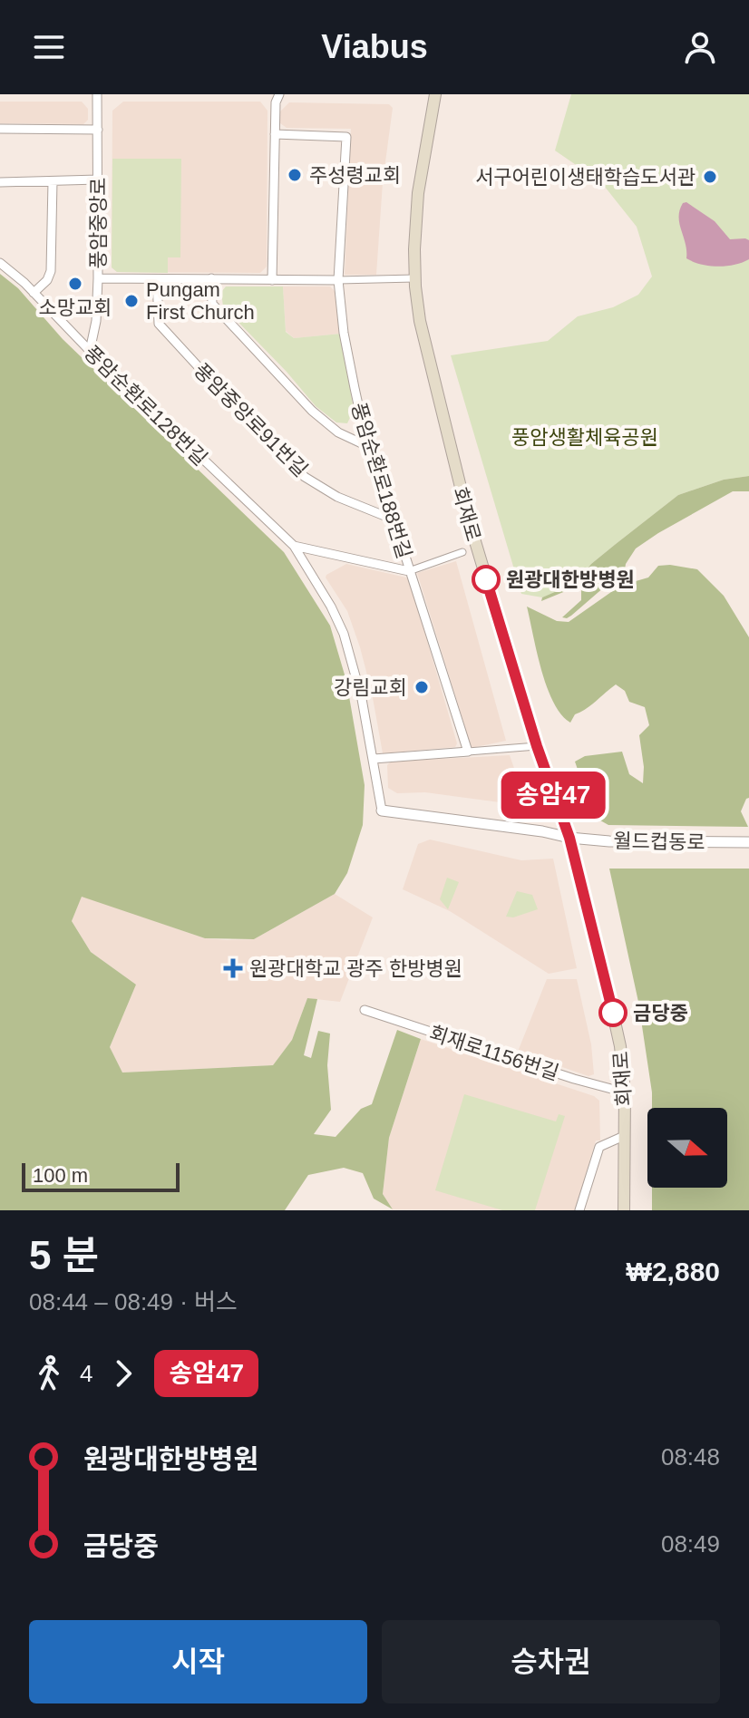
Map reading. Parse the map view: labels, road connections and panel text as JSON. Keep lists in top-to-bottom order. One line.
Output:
{"streets":{"main road":["회재로"],"street":["풍암중앙로","풍암순환로128번길","풍암중앙로91번길","풍암순환로188번길","월드컵동로","회재로1156번길"]},"crossings":[["풍암중앙로","풍암순환로128번길"],["풍암순환로128번길","회재로"],["풍암순환로128번길","월드컵동로"],["풍암중앙로91번길","풍암순환로188번길"],["회재로","월드컵동로"],["회재로","회재로1156번길"]],"parks":["풍암생활체육공원"],"places":{"other":["주성령교회","서구어린이생태학습도서관","소망교회","Pungam First Church","원광대한방병원","강림교회","금당중"],"health":["원광대학교 광주 한방병원"]},"lines":["bus line 송암47"],"scale_bar":"100 m","north":"right","page":{"header":"Viabus","on_map":"송암47","scale":"100 m","heading":["5 분","08:44 – 08:49 · 버스","₩2,880"],"legs":["4","송암47"],"list":[{"name":"원광대한방병원","value":"08:48"},{"name":"금당중","value":"08:49"}],"buttons":["시작","승차권"]}}
